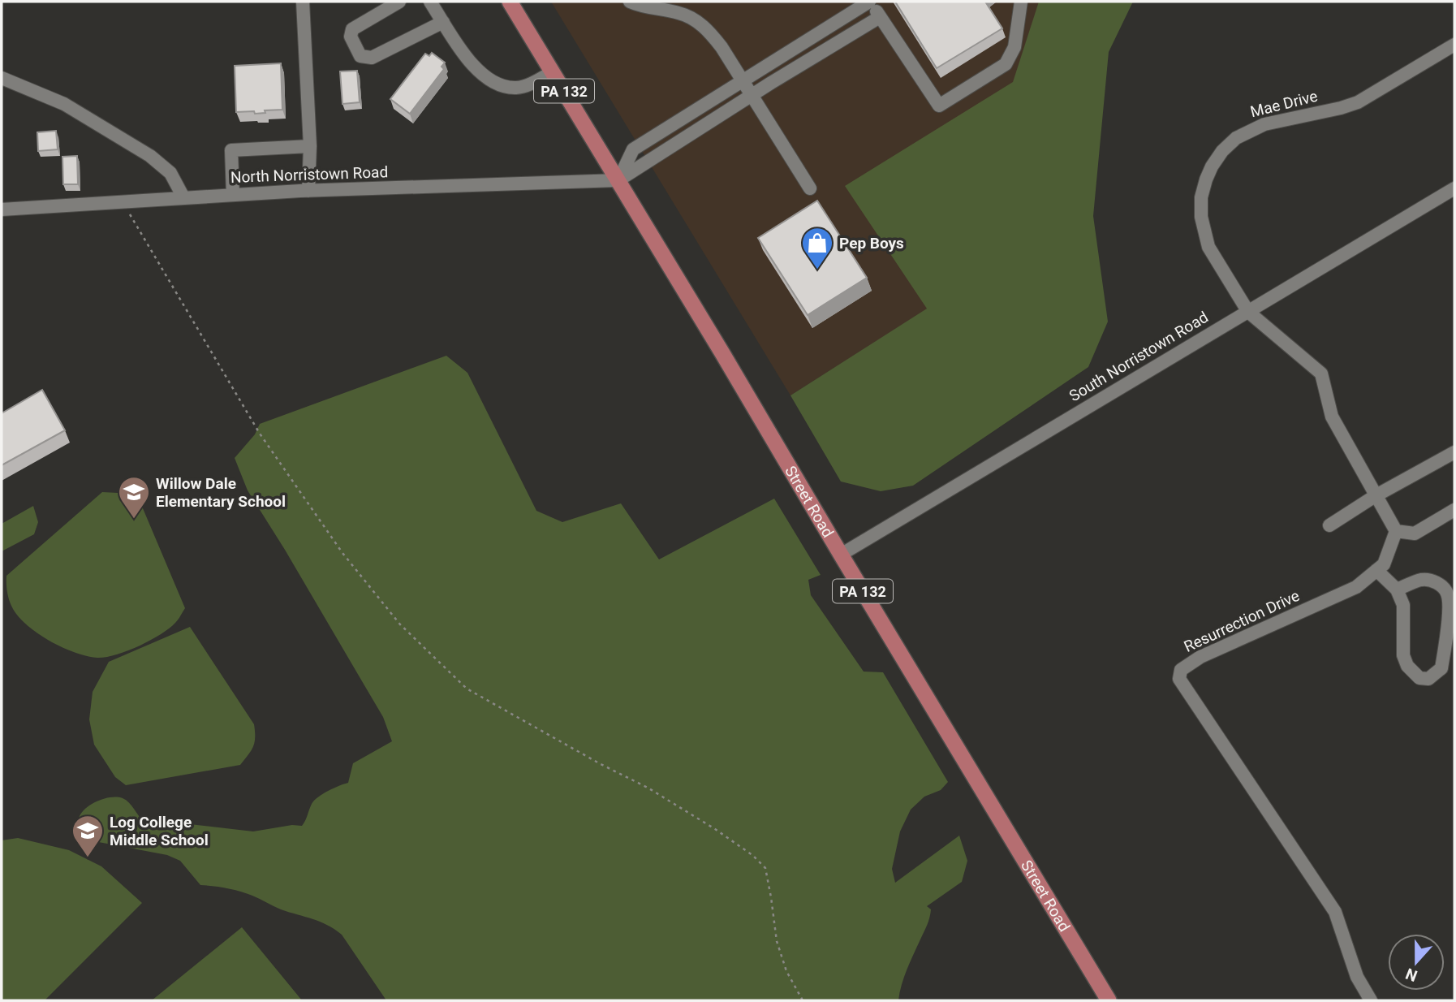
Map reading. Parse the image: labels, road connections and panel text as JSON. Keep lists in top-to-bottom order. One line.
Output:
{"streets":{"main road":["PA 132","Street Road"],"street":["Mae Drive","North Norristown Road","South Norristown Road","Resurrection Drive"]},"crossings":[["Mae Drive","South Norristown Road"],["North Norristown Road","Street Road"],["South Norristown Road","Street Road"]],"places":{"shop":["Pep Boys"],"school or university":["Willow Dale Elementary School","Log College Middle School"]},"north":"bottom"}
